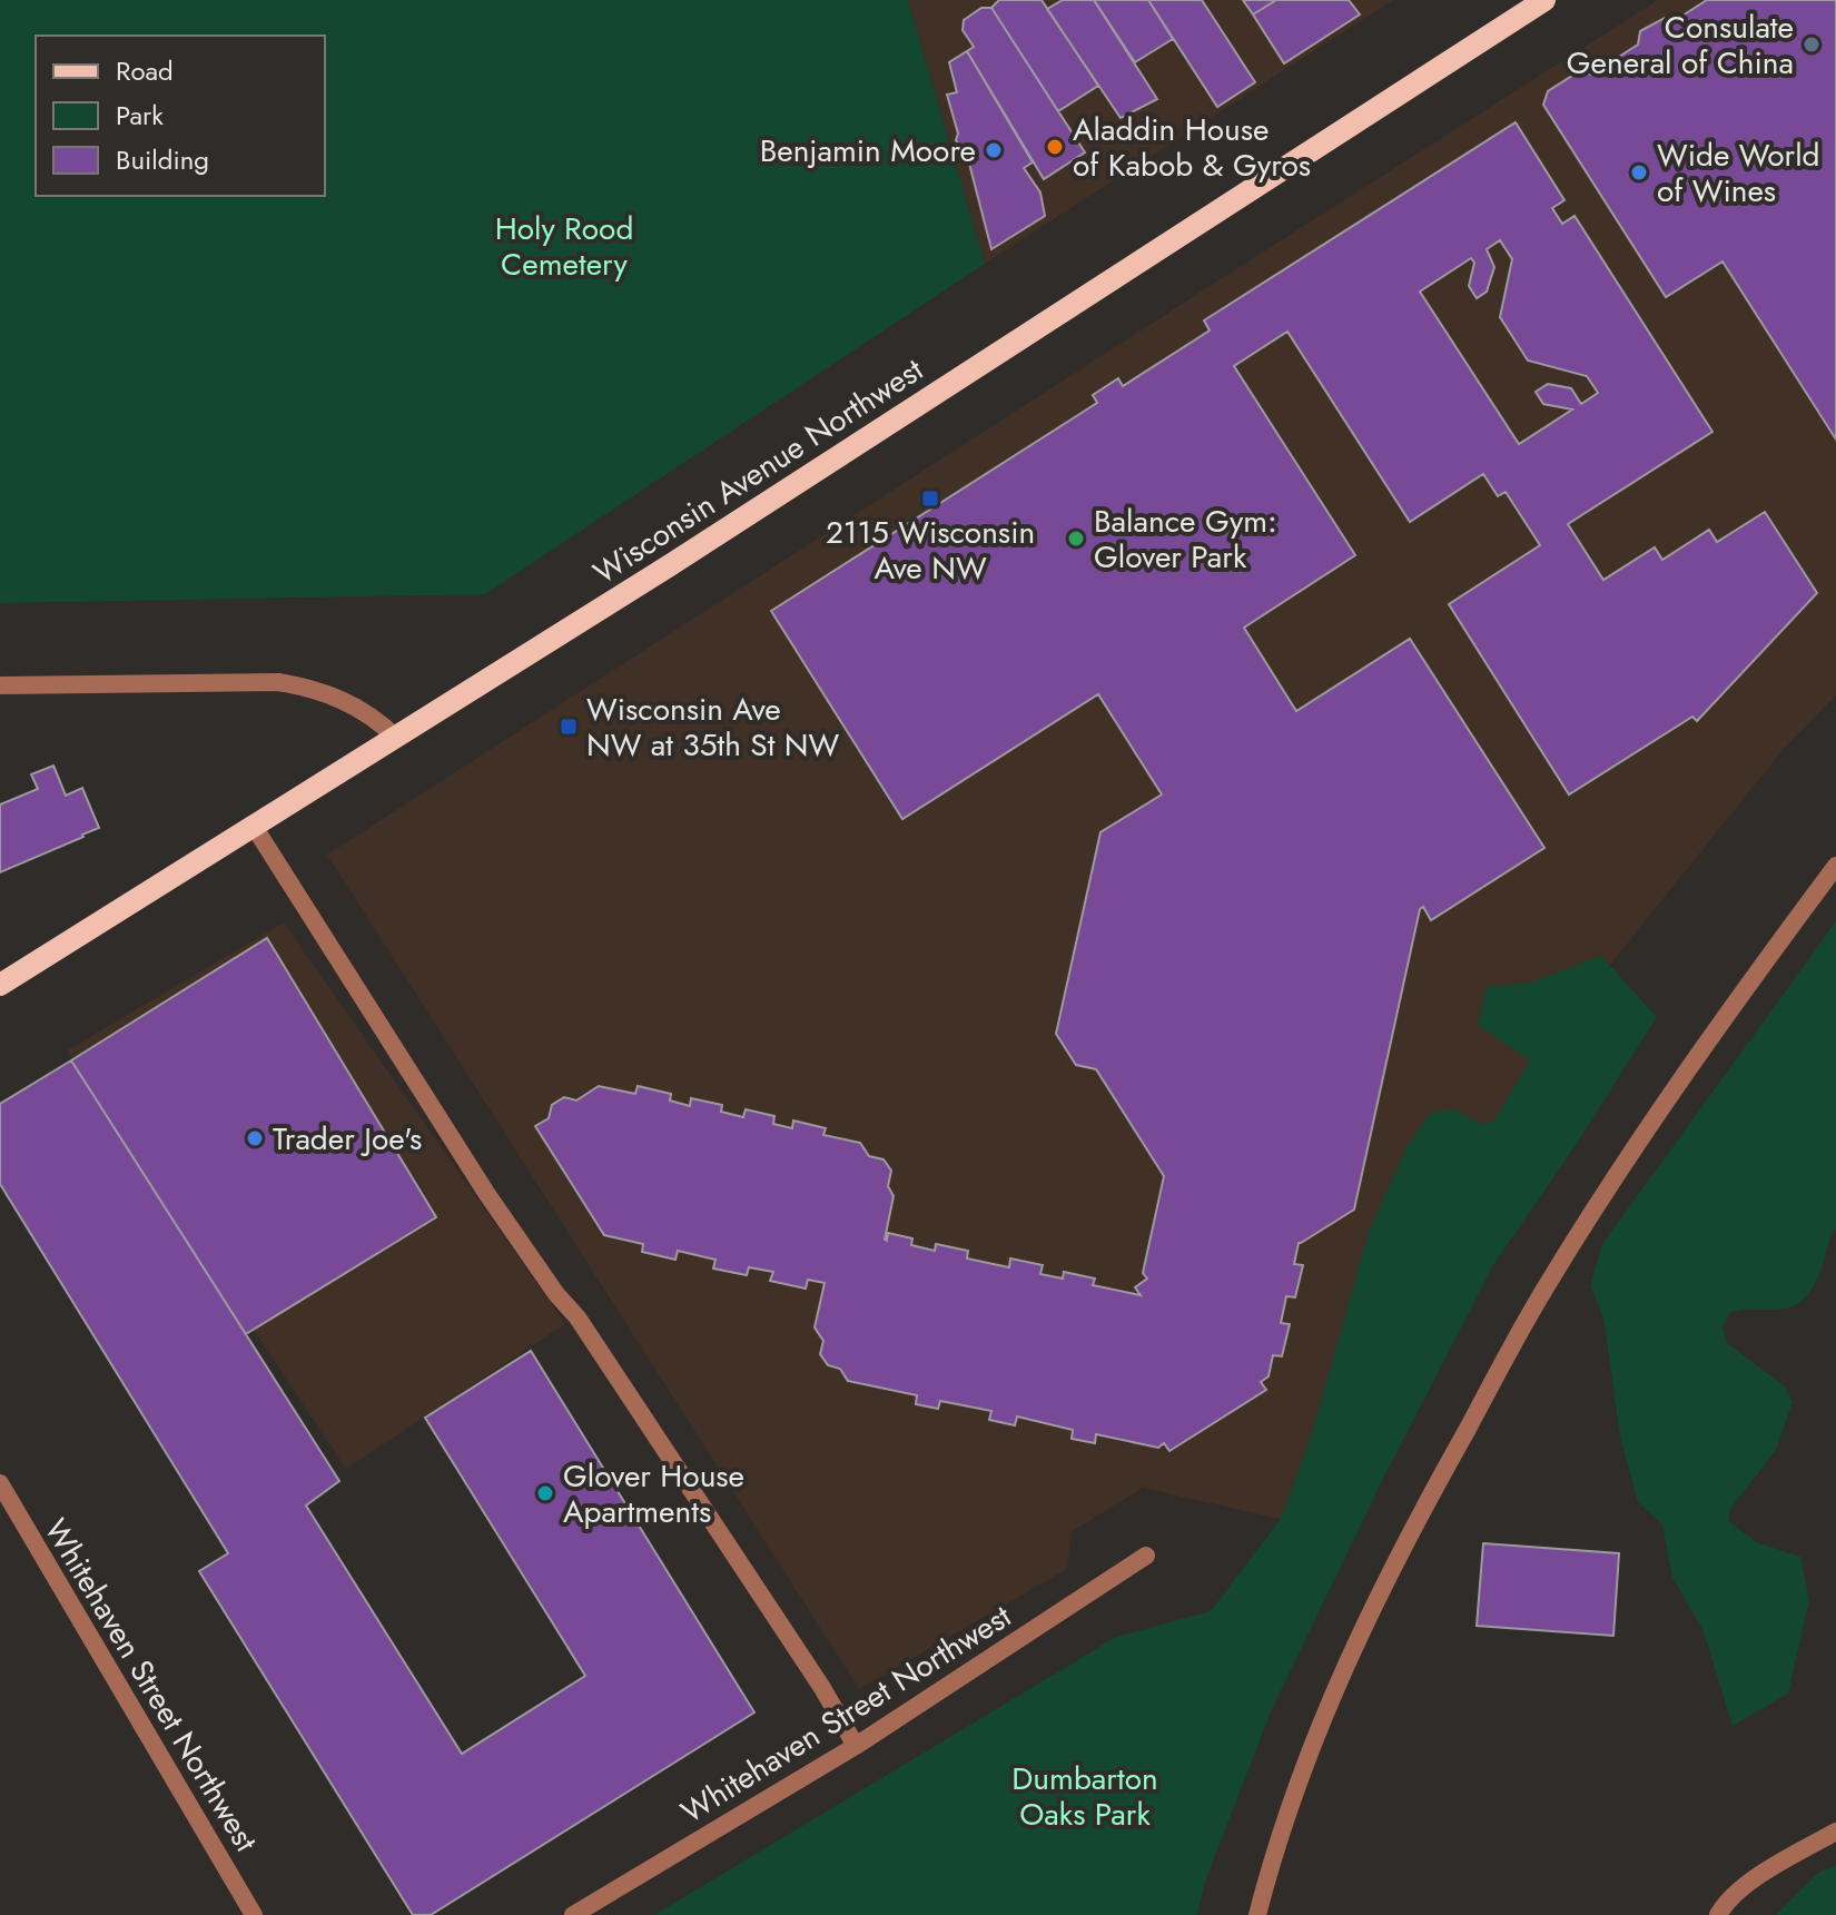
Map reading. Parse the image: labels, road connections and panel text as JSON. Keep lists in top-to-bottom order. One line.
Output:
{"streets":{"main road":["Wisconsin Avenue Northwest"],"street":["Whitehaven Street Northwest"]},"parks":["Holy Rood Cemetery","Dumbarton Oaks Park"],"places":{"other":["Consulate General of China","Aladdin House of Kabob & Gyros","Benjamin Moore","Wide World of Wines","Balance Gym: Glover Park","Trader Joe's","Glover House Apartments"],"transit":["2115 Wisconsin Ave NW","Wisconsin Ave NW at 35th St NW"]},"legend":["Road","Park","Building"]}
